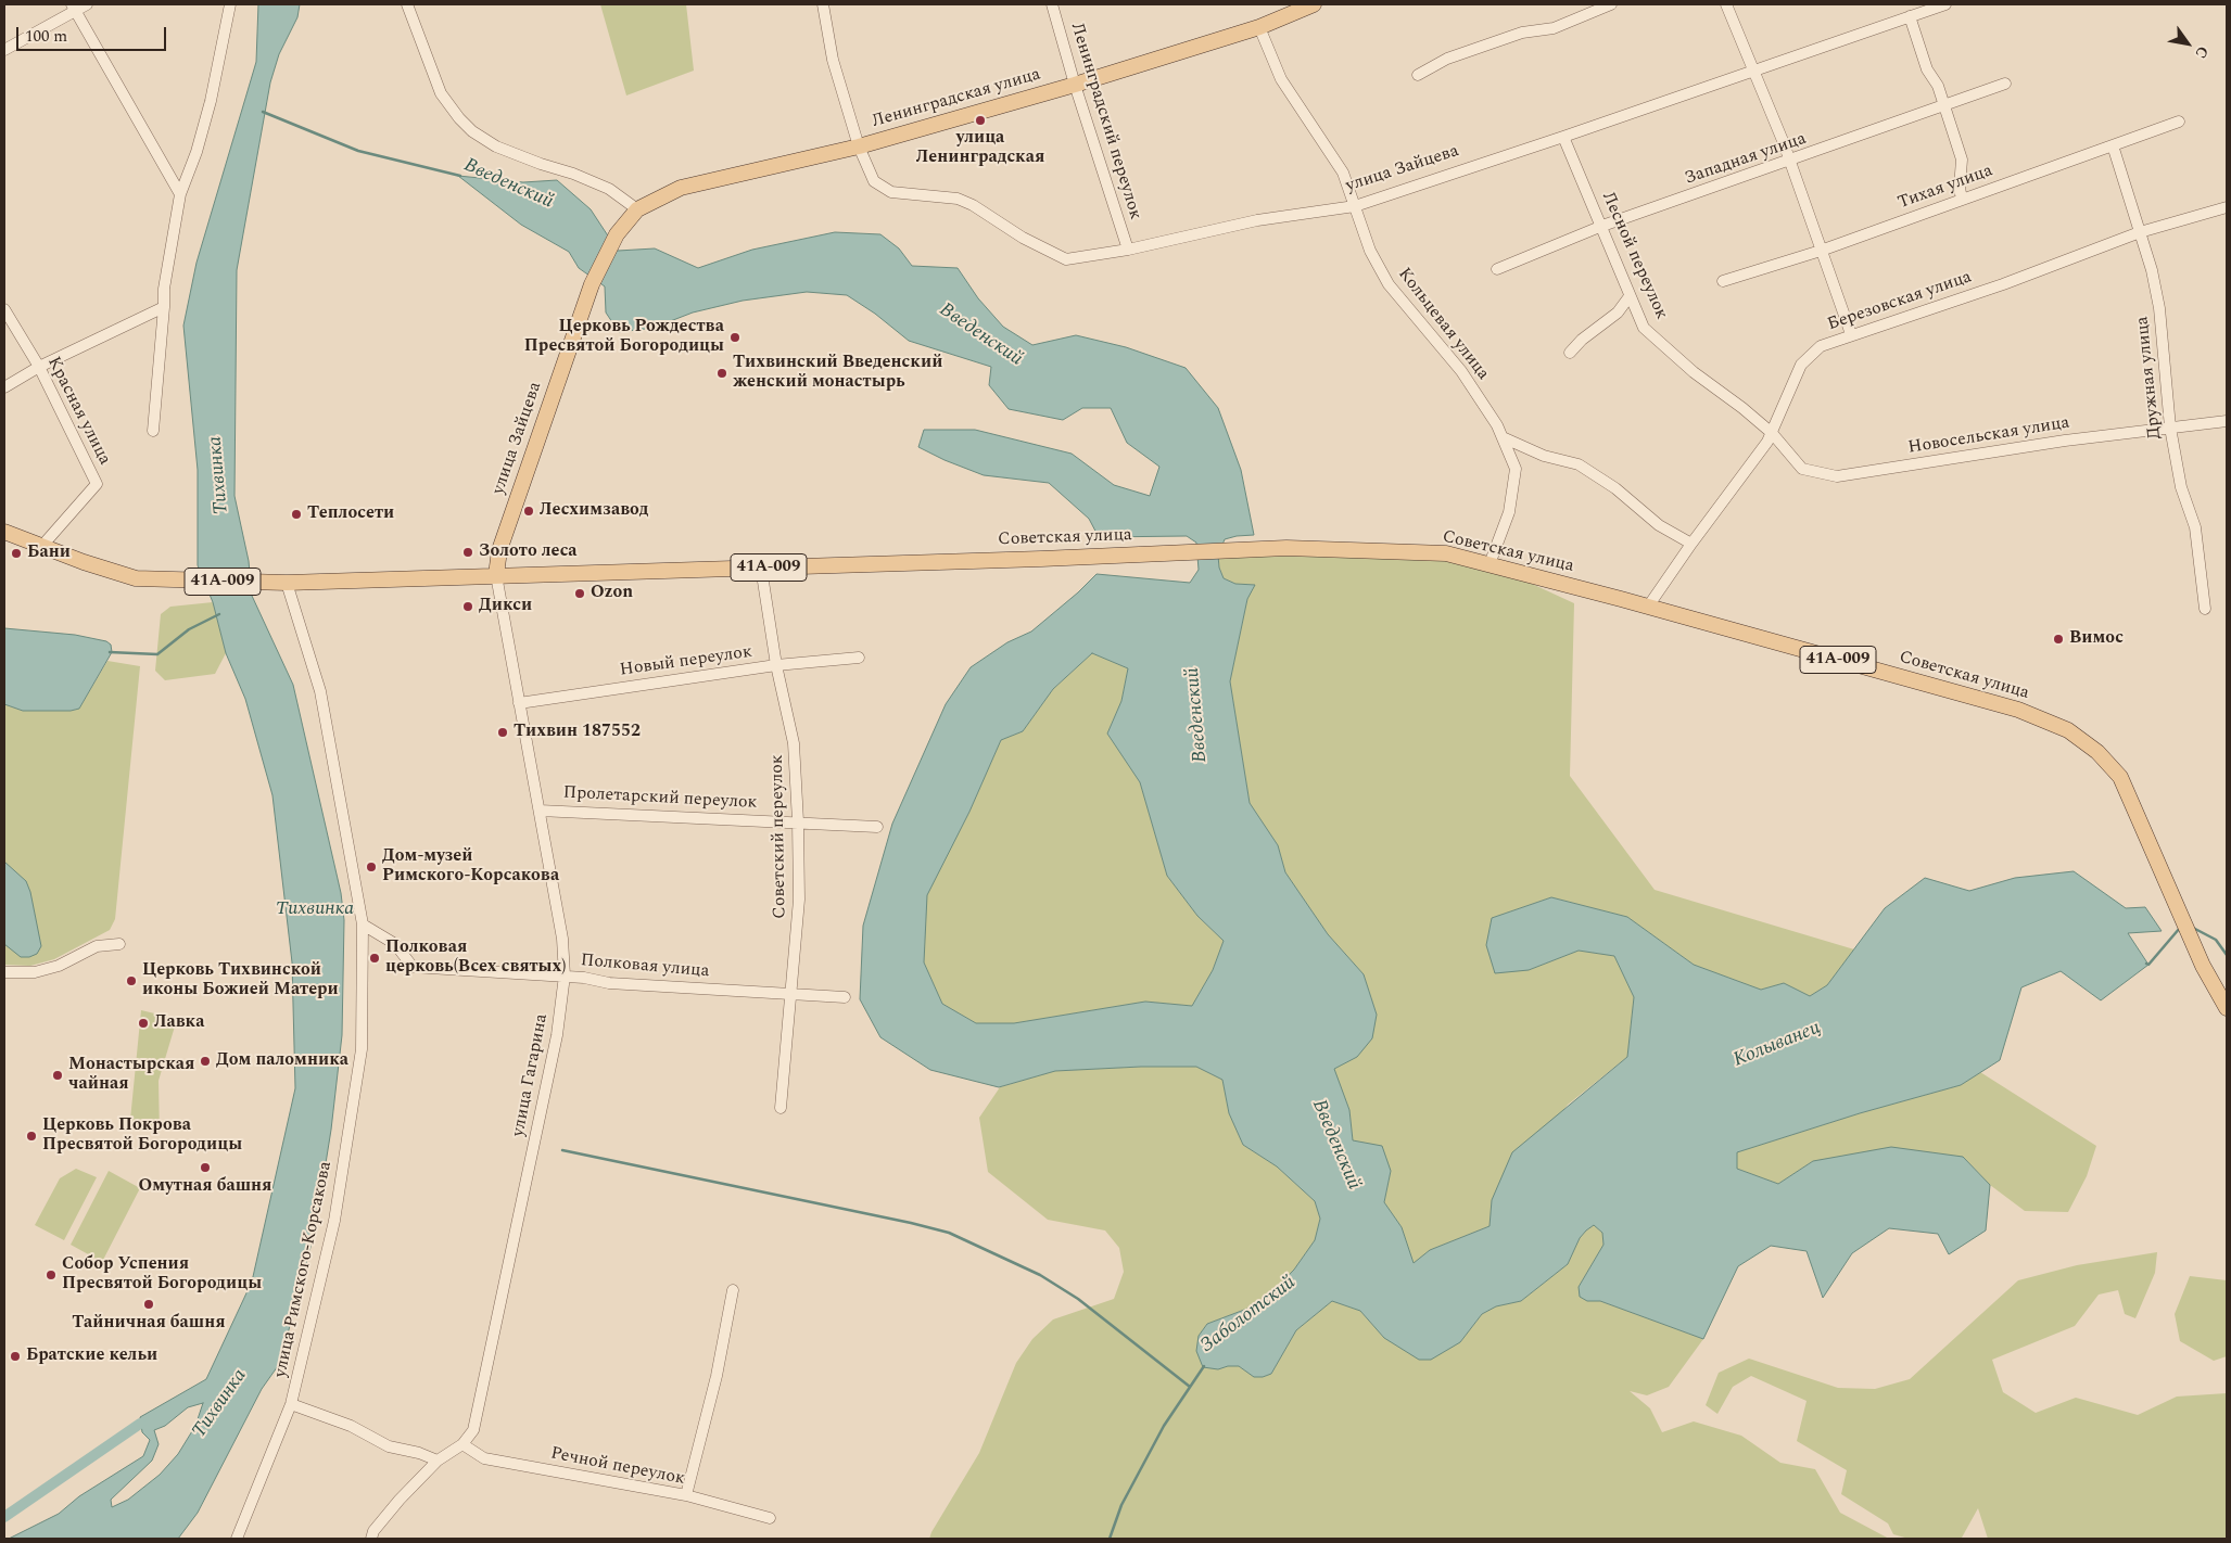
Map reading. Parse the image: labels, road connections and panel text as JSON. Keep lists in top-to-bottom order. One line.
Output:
{"streets":{"main road":["Ленинградская улица","улица Зайцева","Советская улица","41А-009"],"street":["Ленинградский переулок","Западная улица","Тихая улица","Лесной переулок","Березовская улица","Кольцевая улица","Дружная улица","Красная улица","Новосельская улица","Новый переулок","Пролетарский переулок","Советский переулок","Полковая улица","улица Гагарина","улица Римского-Корсакова","Речной переулок"]},"crossings":[["Ленинградская улица","Ленинградский переулок"],["Ленинградская улица","улица Зайцева"],["Ленинградская улица","Кольцевая улица"],["Ленинградский переулок","улица Зайцева"],["Западная улица","Лесной переулок"],["улица Зайцева","Лесной переулок"],["улица Зайцева","Кольцевая улица"],["улица Зайцева","Советская улица"],["улица Зайцева","41А-009"],["улица Зайцева","улица Гагарина"],["Тихая улица","Дружная улица"],["Лесной переулок","Березовская улица"],["Лесной переулок","Новосельская улица"],["Березовская улица","Дружная улица"],["Березовская улица","Новосельская улица"],["Березовская улица","Советская улица"],["Кольцевая улица","Советская улица"],["Дружная улица","Новосельская улица"],["Красная улица","41А-009"],["Советская улица","41А-009"],["Советская улица","Советский переулок"],["Советская улица","улица Гагарина"],["41А-009","улица Гагарина"],["41А-009","улица Римского-Корсакова"],["Новый переулок","Советский переулок"],["Новый переулок","улица Гагарина"],["Пролетарский переулок","Советский переулок"],["Пролетарский переулок","улица Гагарина"],["Советский переулок","Полковая улица"],["Полковая улица","улица Гагарина"],["Полковая улица","улица Римского-Корсакова"],["улица Гагарина","Речной переулок"]],"water":["Введенский","Тихвинка","Колыванец","Заболотский"],"places":["улица Ленинградская","Церковь Рождества Пресвятой Богородицы","Тихвинский Введенский женский монастырь","Лесхимзавод","Теплосети","Золото леса","Бани","Ozon","Дикси","Вимос","Тихвин 187552","Дом-музей Римского-Корсакова","Полковая церковь(Всех святых)","Церковь Тихвинской иконы Божией Матери","Лавка","Дом паломника","Монастырская чайная","Церковь Покрова Пресвятой Богородицы","Омутная башня","Собор Успения Пресвятой Богородицы","Тайничная башня","Братские кельи"],"scale_bar":"100 m","north":"bottom right"}
